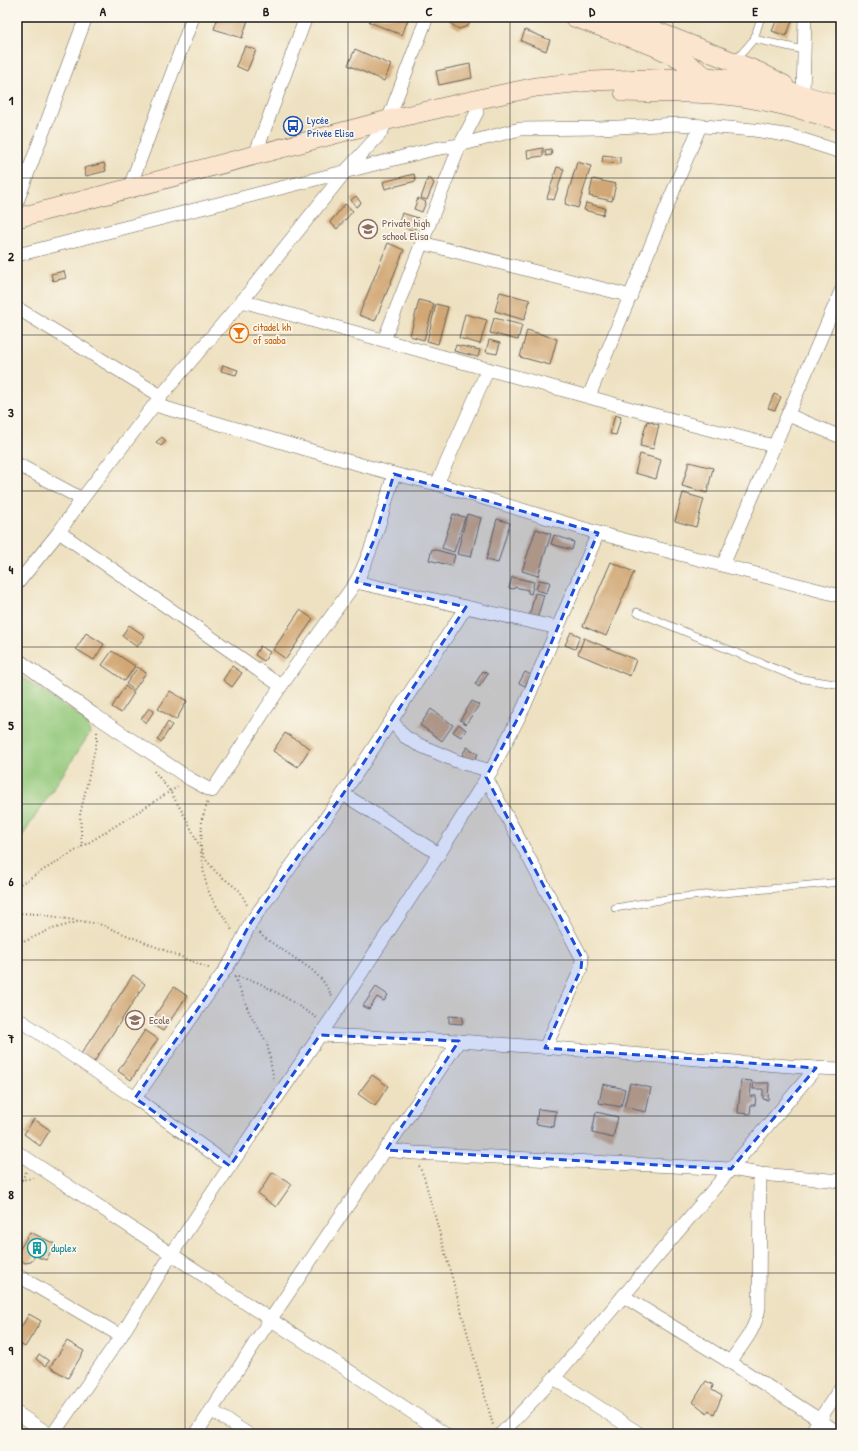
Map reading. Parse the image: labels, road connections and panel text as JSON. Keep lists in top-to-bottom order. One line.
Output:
{"places":{"bus stop":["Lycée Privée Elisa"],"school or university":["Private high school Elisa","Ecole"],"bar":["citadel kh of saaba"],"building":["duplex"]},"grid":{"columns":["A","B","C","D","E"],"rows":["1","2","3","4","5","6","7","8","9"]}}
